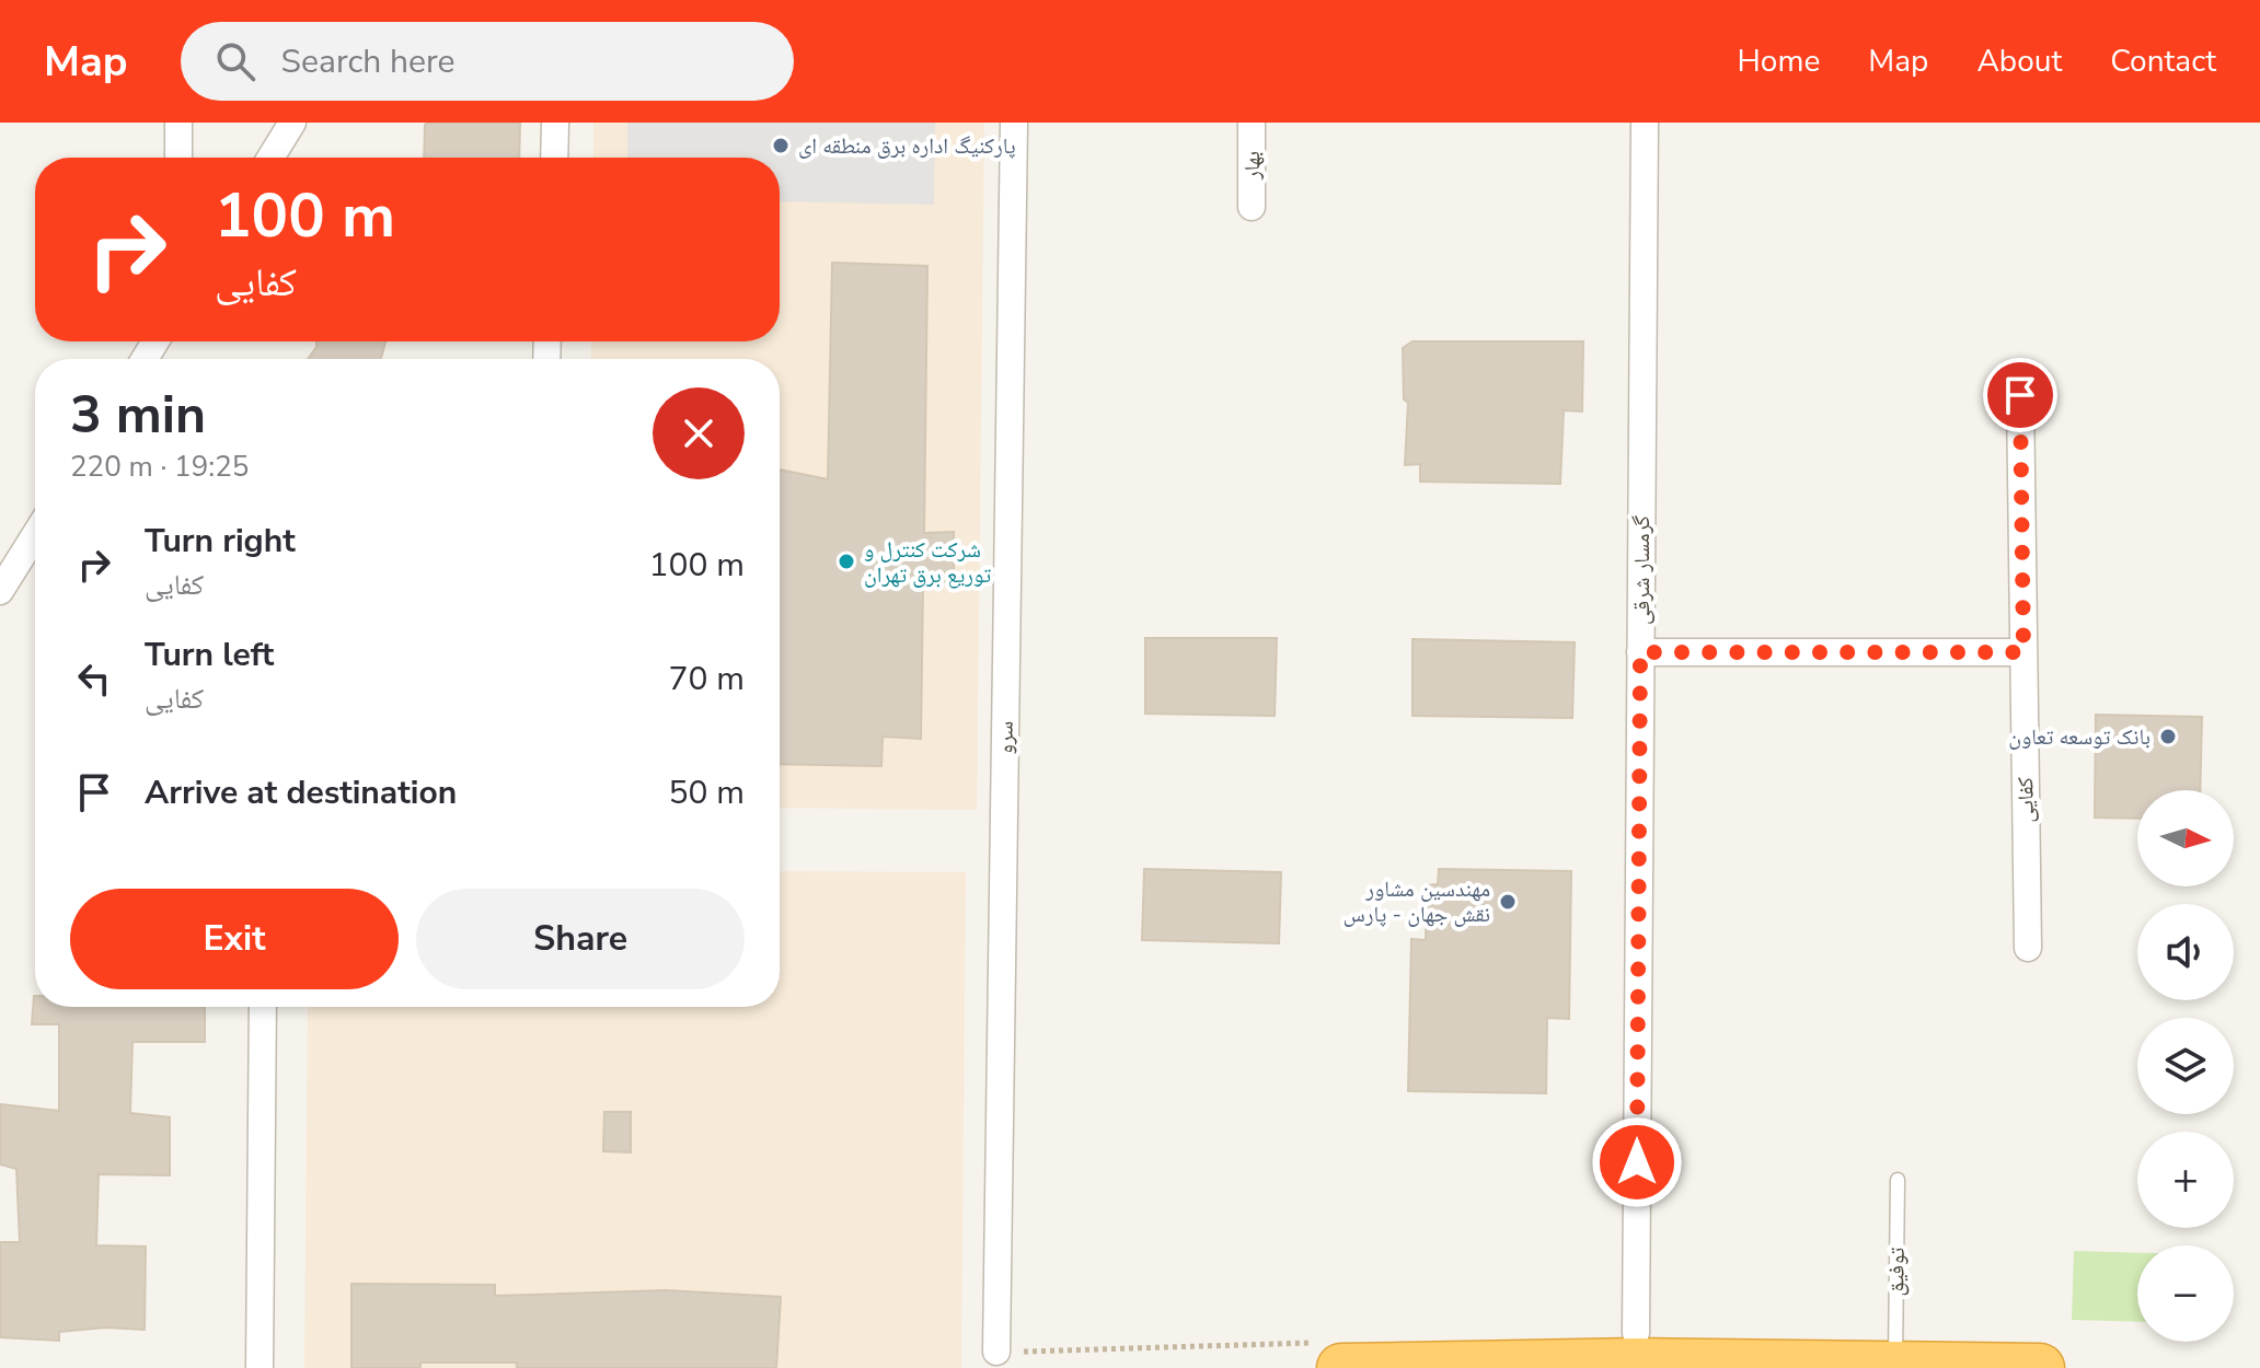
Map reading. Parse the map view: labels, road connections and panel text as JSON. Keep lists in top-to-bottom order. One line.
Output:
{"streets":{"street":["بهار","گرمسار شرقی","سرو","کفایی"],"lane":["توفیق"]},"places":["پارکنیگ اداره برق منطقه ای","شرکت کنترل و توریع برق تهران","بانک توسعه تعاون","مهندسین مشاور نقش جهان - پارس"],"north":"right","page":{"header":"Map","search":"Search here","nav":["Home","Map","About","Contact"],"turn":["100 m","کفایی"],"heading":["3 min","220 m · 19:25"],"list":[{"name":"Turn right","note":"کفایی","value":"100 m"},{"name":"Turn left","note":"کفایی","value":"70 m"},{"name":"Arrive at destination","value":"50 m"}],"map_buttons":["+","−"],"buttons":["Exit","Share"]}}
